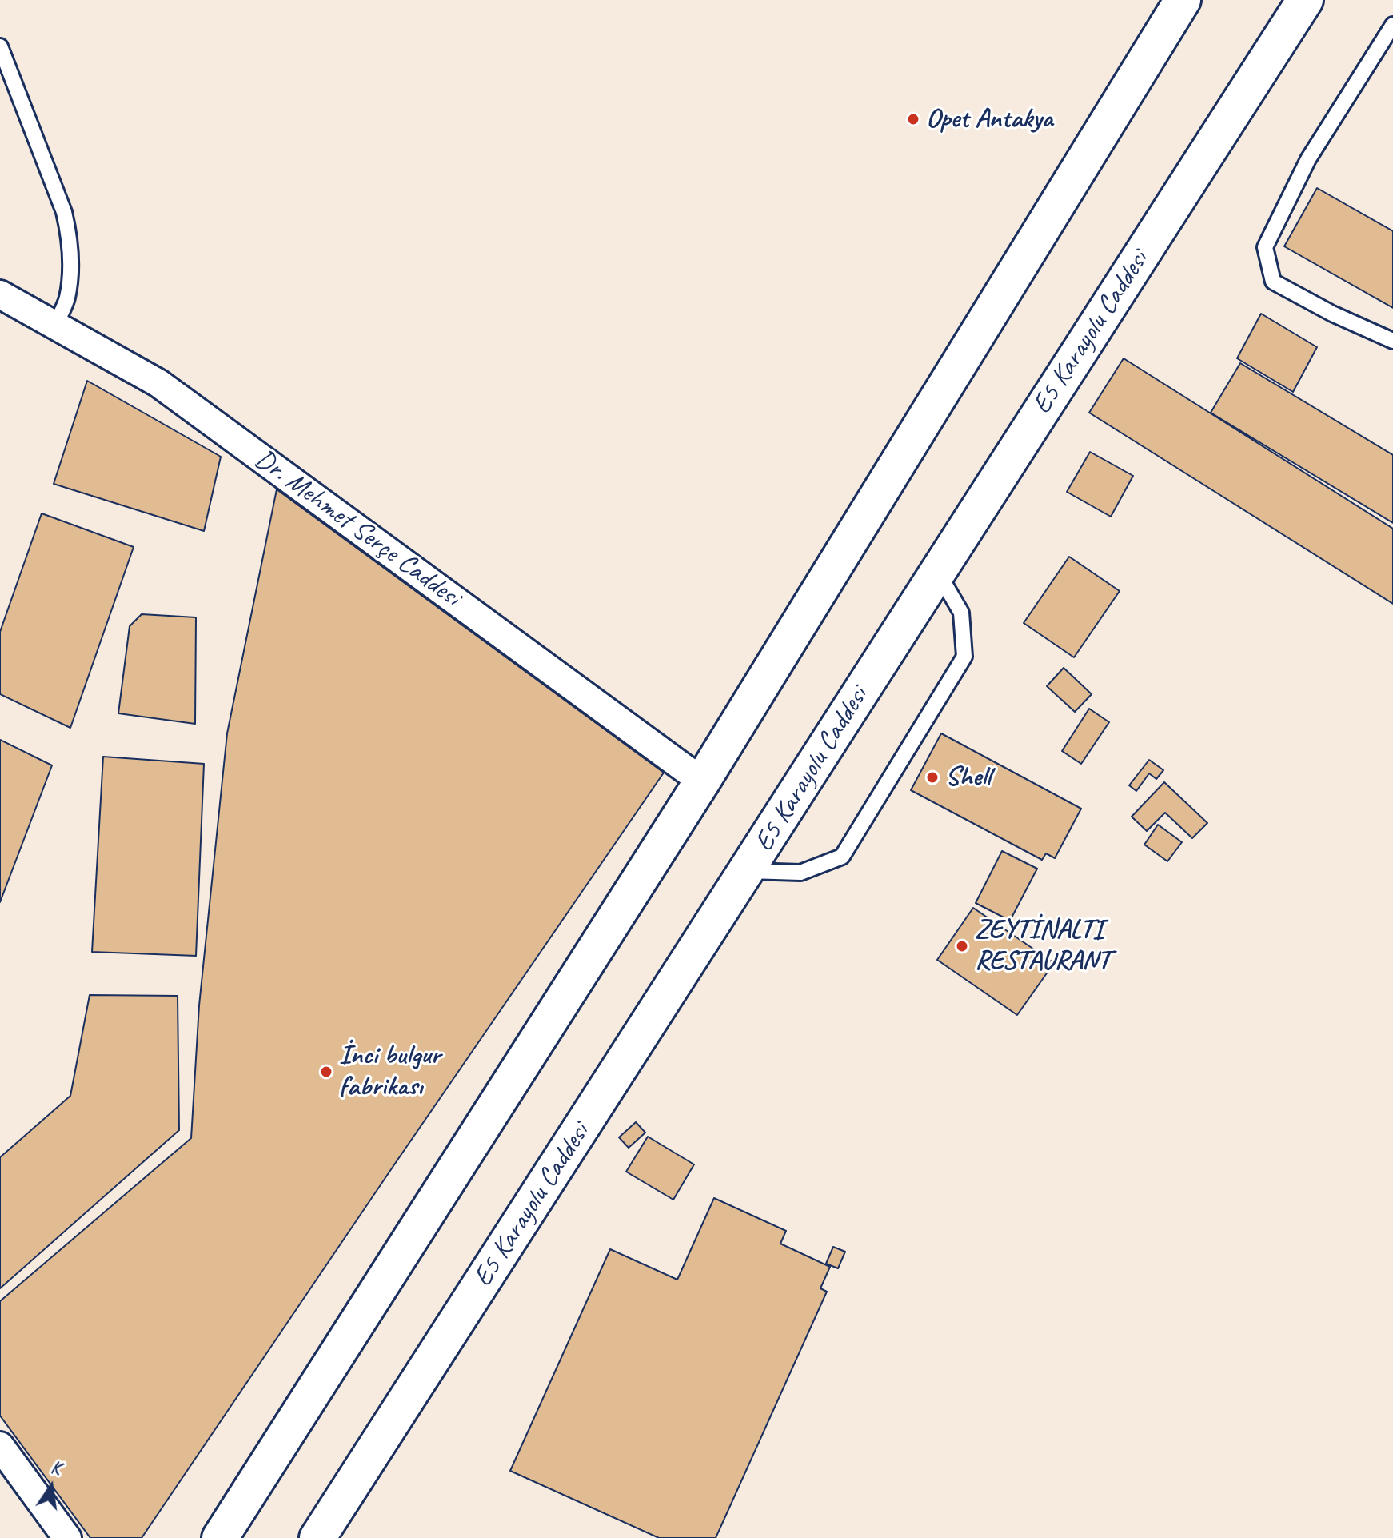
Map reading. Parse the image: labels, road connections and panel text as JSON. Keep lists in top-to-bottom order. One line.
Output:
{"streets":{"highway":["E5 Karayolu Caddesi"],"street":["Dr. Mehmet Serçe Caddesi"]},"places":["Opet Antakya","Shell","ZEYTİNALTI RESTAURANT","İnci bulgur fabrikası"],"north":"top"}
